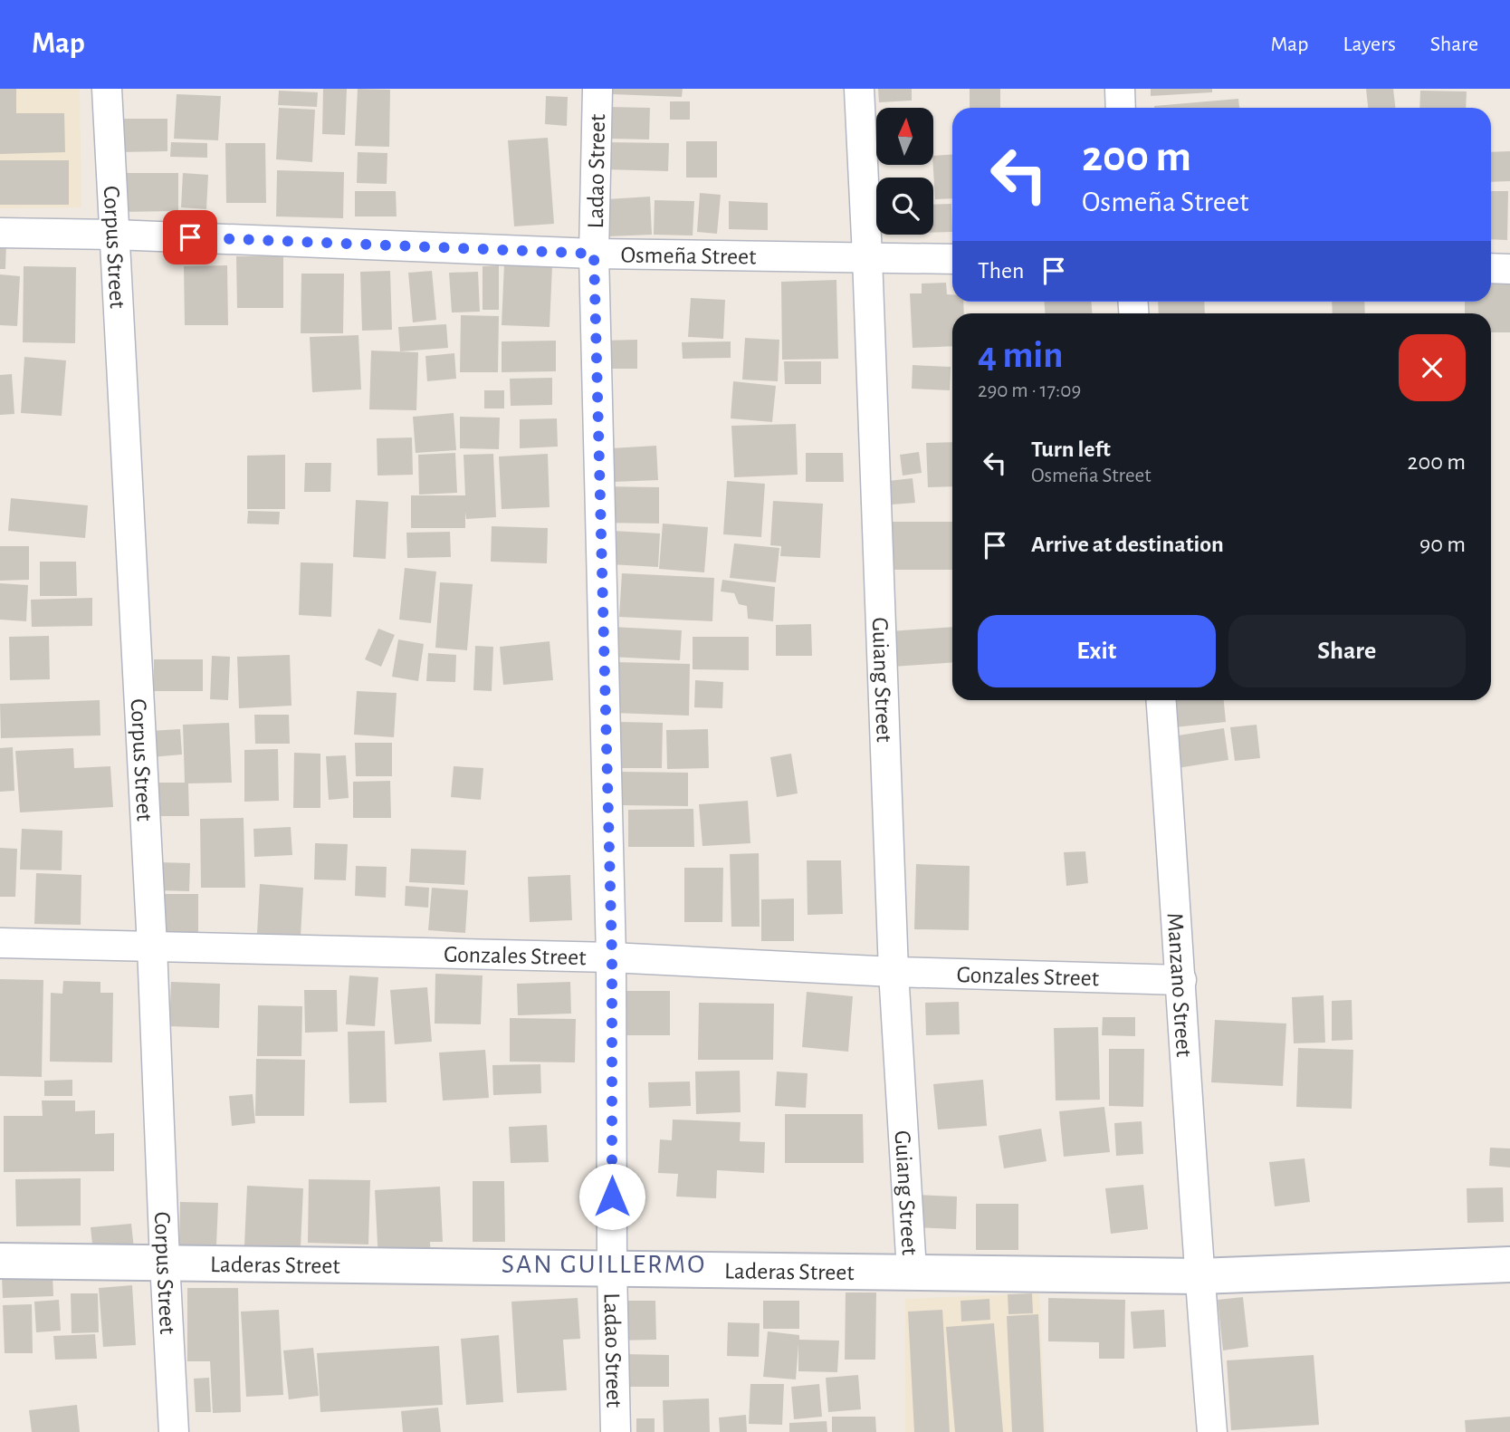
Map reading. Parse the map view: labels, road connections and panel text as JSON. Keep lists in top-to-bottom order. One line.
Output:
{"streets":{"street":["Ladao Street","Corpus Street","Osmeña Street","Guiang Street","Gonzales Street","Manzano Street","Laderas Street"]},"crossings":[["Ladao Street","Osmeña Street"],["Ladao Street","Gonzales Street"],["Ladao Street","Laderas Street"],["Corpus Street","Osmeña Street"],["Corpus Street","Gonzales Street"],["Corpus Street","Laderas Street"],["Osmeña Street","Guiang Street"],["Guiang Street","Gonzales Street"],["Guiang Street","Laderas Street"],["Gonzales Street","Manzano Street"],["Manzano Street","Laderas Street"]],"districts":["SAN GUILLERMO"],"north":"top","page":{"header":"Map","nav":["Map","Layers","Share"],"turn":["200 m","Osmeña Street"],"then":"Then","heading":["4 min","290 m · 17:09"],"list":[{"name":"Turn left","note":"Osmeña Street","value":"200 m"},{"name":"Arrive at destination","value":"90 m"}],"buttons":["Exit","Share"]}}
